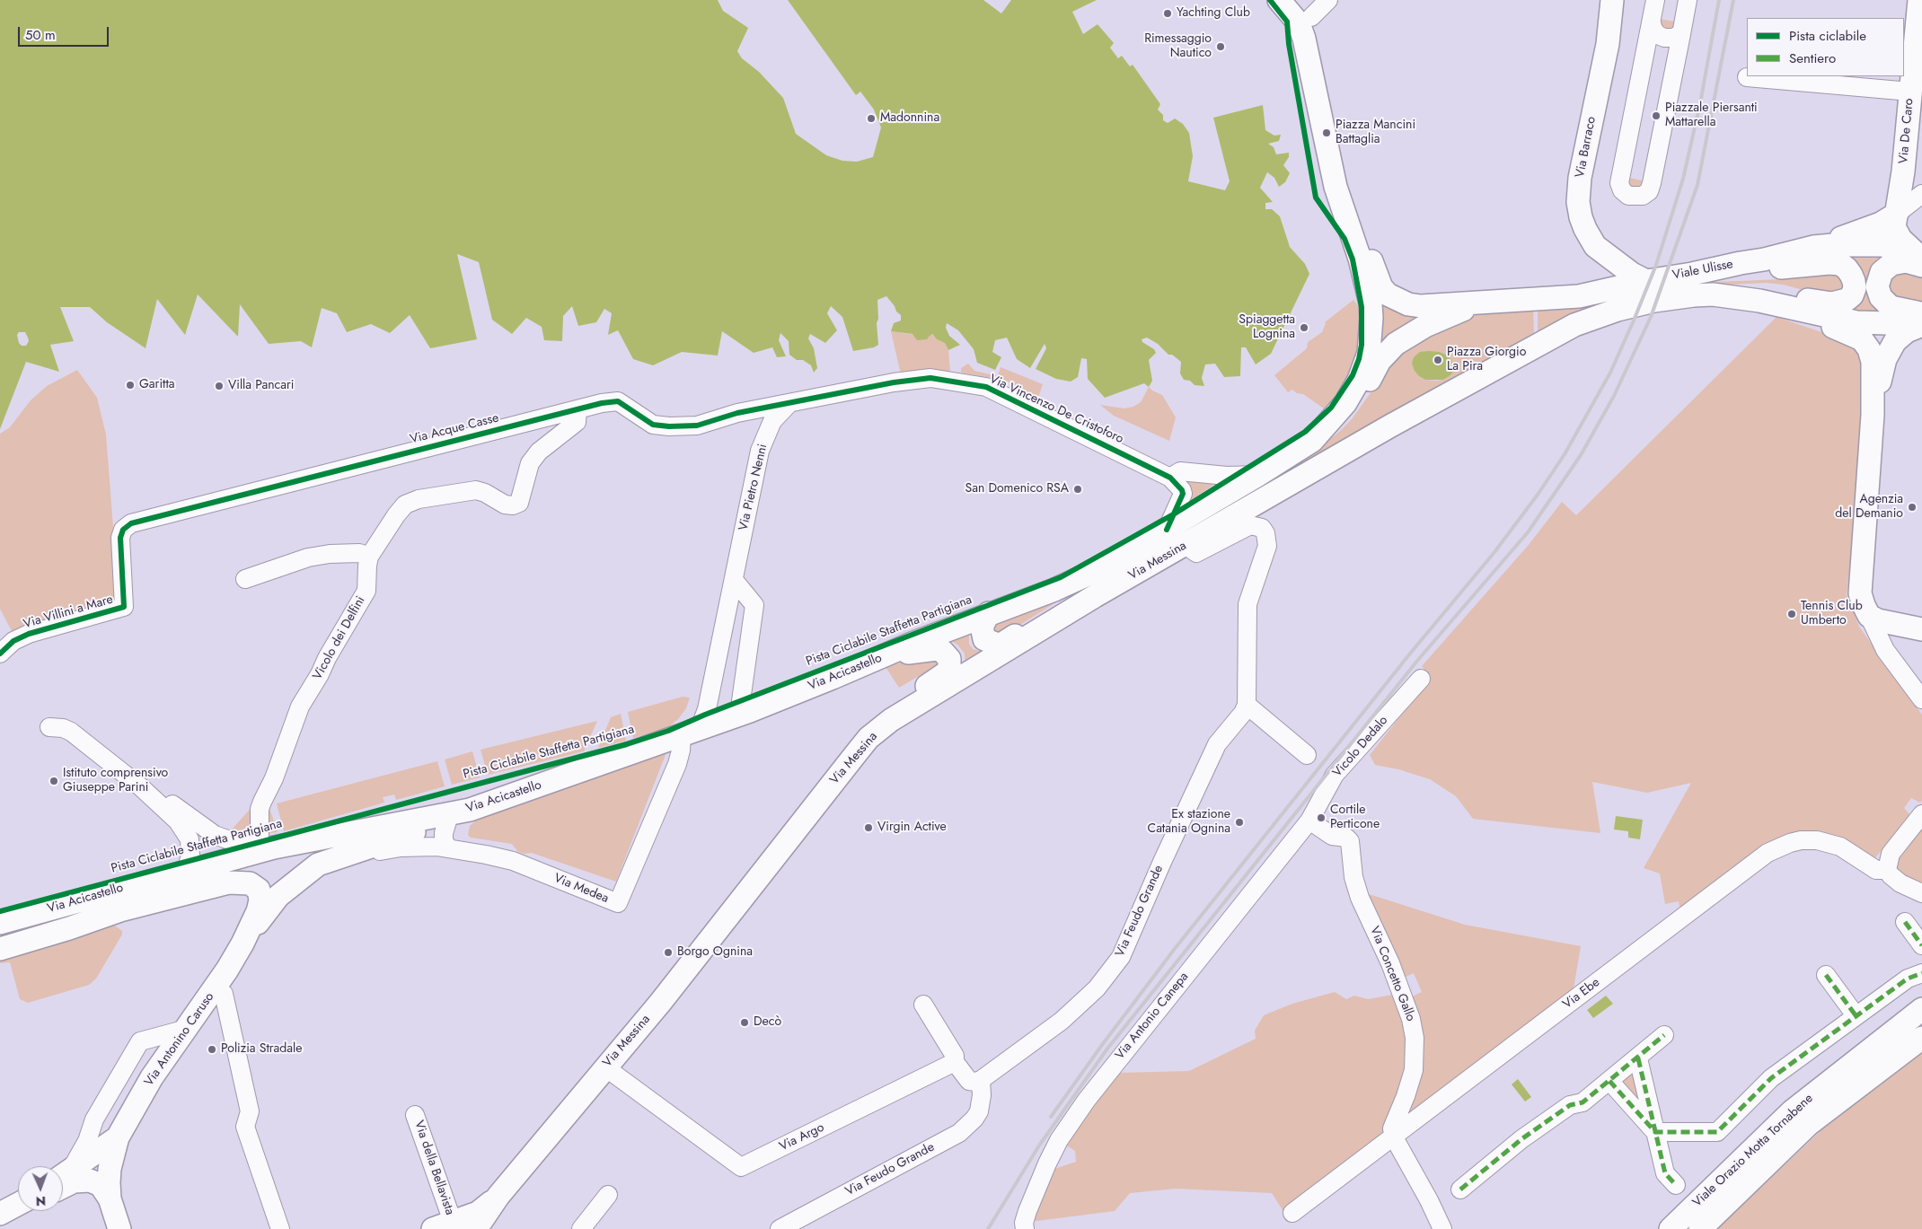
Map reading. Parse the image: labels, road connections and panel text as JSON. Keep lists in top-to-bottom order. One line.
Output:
{"streets":{"main road":["Via De Caro","Via Barraco","Viale Ulisse","Via Messina","Via Acicastello","Via Antonino Caruso","Viale Orazio Motta Tornabene"],"street":["Via Vincenzo De Cristoforo","Via Acque Casse","Via Pietro Nenni","Via Villini a Mare","Vicolo dei Delfini","Vicolo Dedalo","Via Medea","Via Feudo Grande","Via Concetto Gallo","Via Ebe","Via Antonio Canepa","Via Argo","Via della Bellavista"],"cycle path":["Pista Ciclabile Staffetta Partigiana"]},"crossings":[["Via De Caro","Viale Ulisse"],["Via Barraco","Viale Ulisse"],["Viale Ulisse","Via Messina"],["Via Vincenzo De Cristoforo","Via Acque Casse"],["Via Vincenzo De Cristoforo","Via Pietro Nenni"],["Via Vincenzo De Cristoforo","Via Messina"],["Via Acque Casse","Via Pietro Nenni"],["Via Acque Casse","Via Villini a Mare"],["Via Acque Casse","Vicolo dei Delfini"],["Via Pietro Nenni","Via Acicastello"],["Via Pietro Nenni","Via Medea"],["Via Messina","Via Acicastello"],["Via Messina","Via Argo"],["Vicolo dei Delfini","Via Acicastello"],["Via Acicastello","Via Medea"],["Via Acicastello","Via Antonino Caruso"],["Vicolo Dedalo","Via Concetto Gallo"],["Vicolo Dedalo","Via Antonio Canepa"],["Via Concetto Gallo","Via Ebe"],["Via Concetto Gallo","Via Antonio Canepa"]],"places":["Yachting Club","Rimessaggio Nautico","Piazzale Piersanti Mattarella","Madonnina","Piazza Mancini Battaglia","Spiaggetta Lognina","Piazza Giorgio La Pira","Garitta","Villa Pancari","San Domenico RSA","Agenzia del Demanio","Tennis Club Umberto","Istituto comprensivo Giuseppe Parini","Cortile Perticone","Ex stazione Catania Ognina","Virgin Active","Borgo Ognina","Decò","Polizia Stradale"],"legend":["Pista ciclabile","Sentiero"],"scale_bar":"50 m","north":"bottom"}
